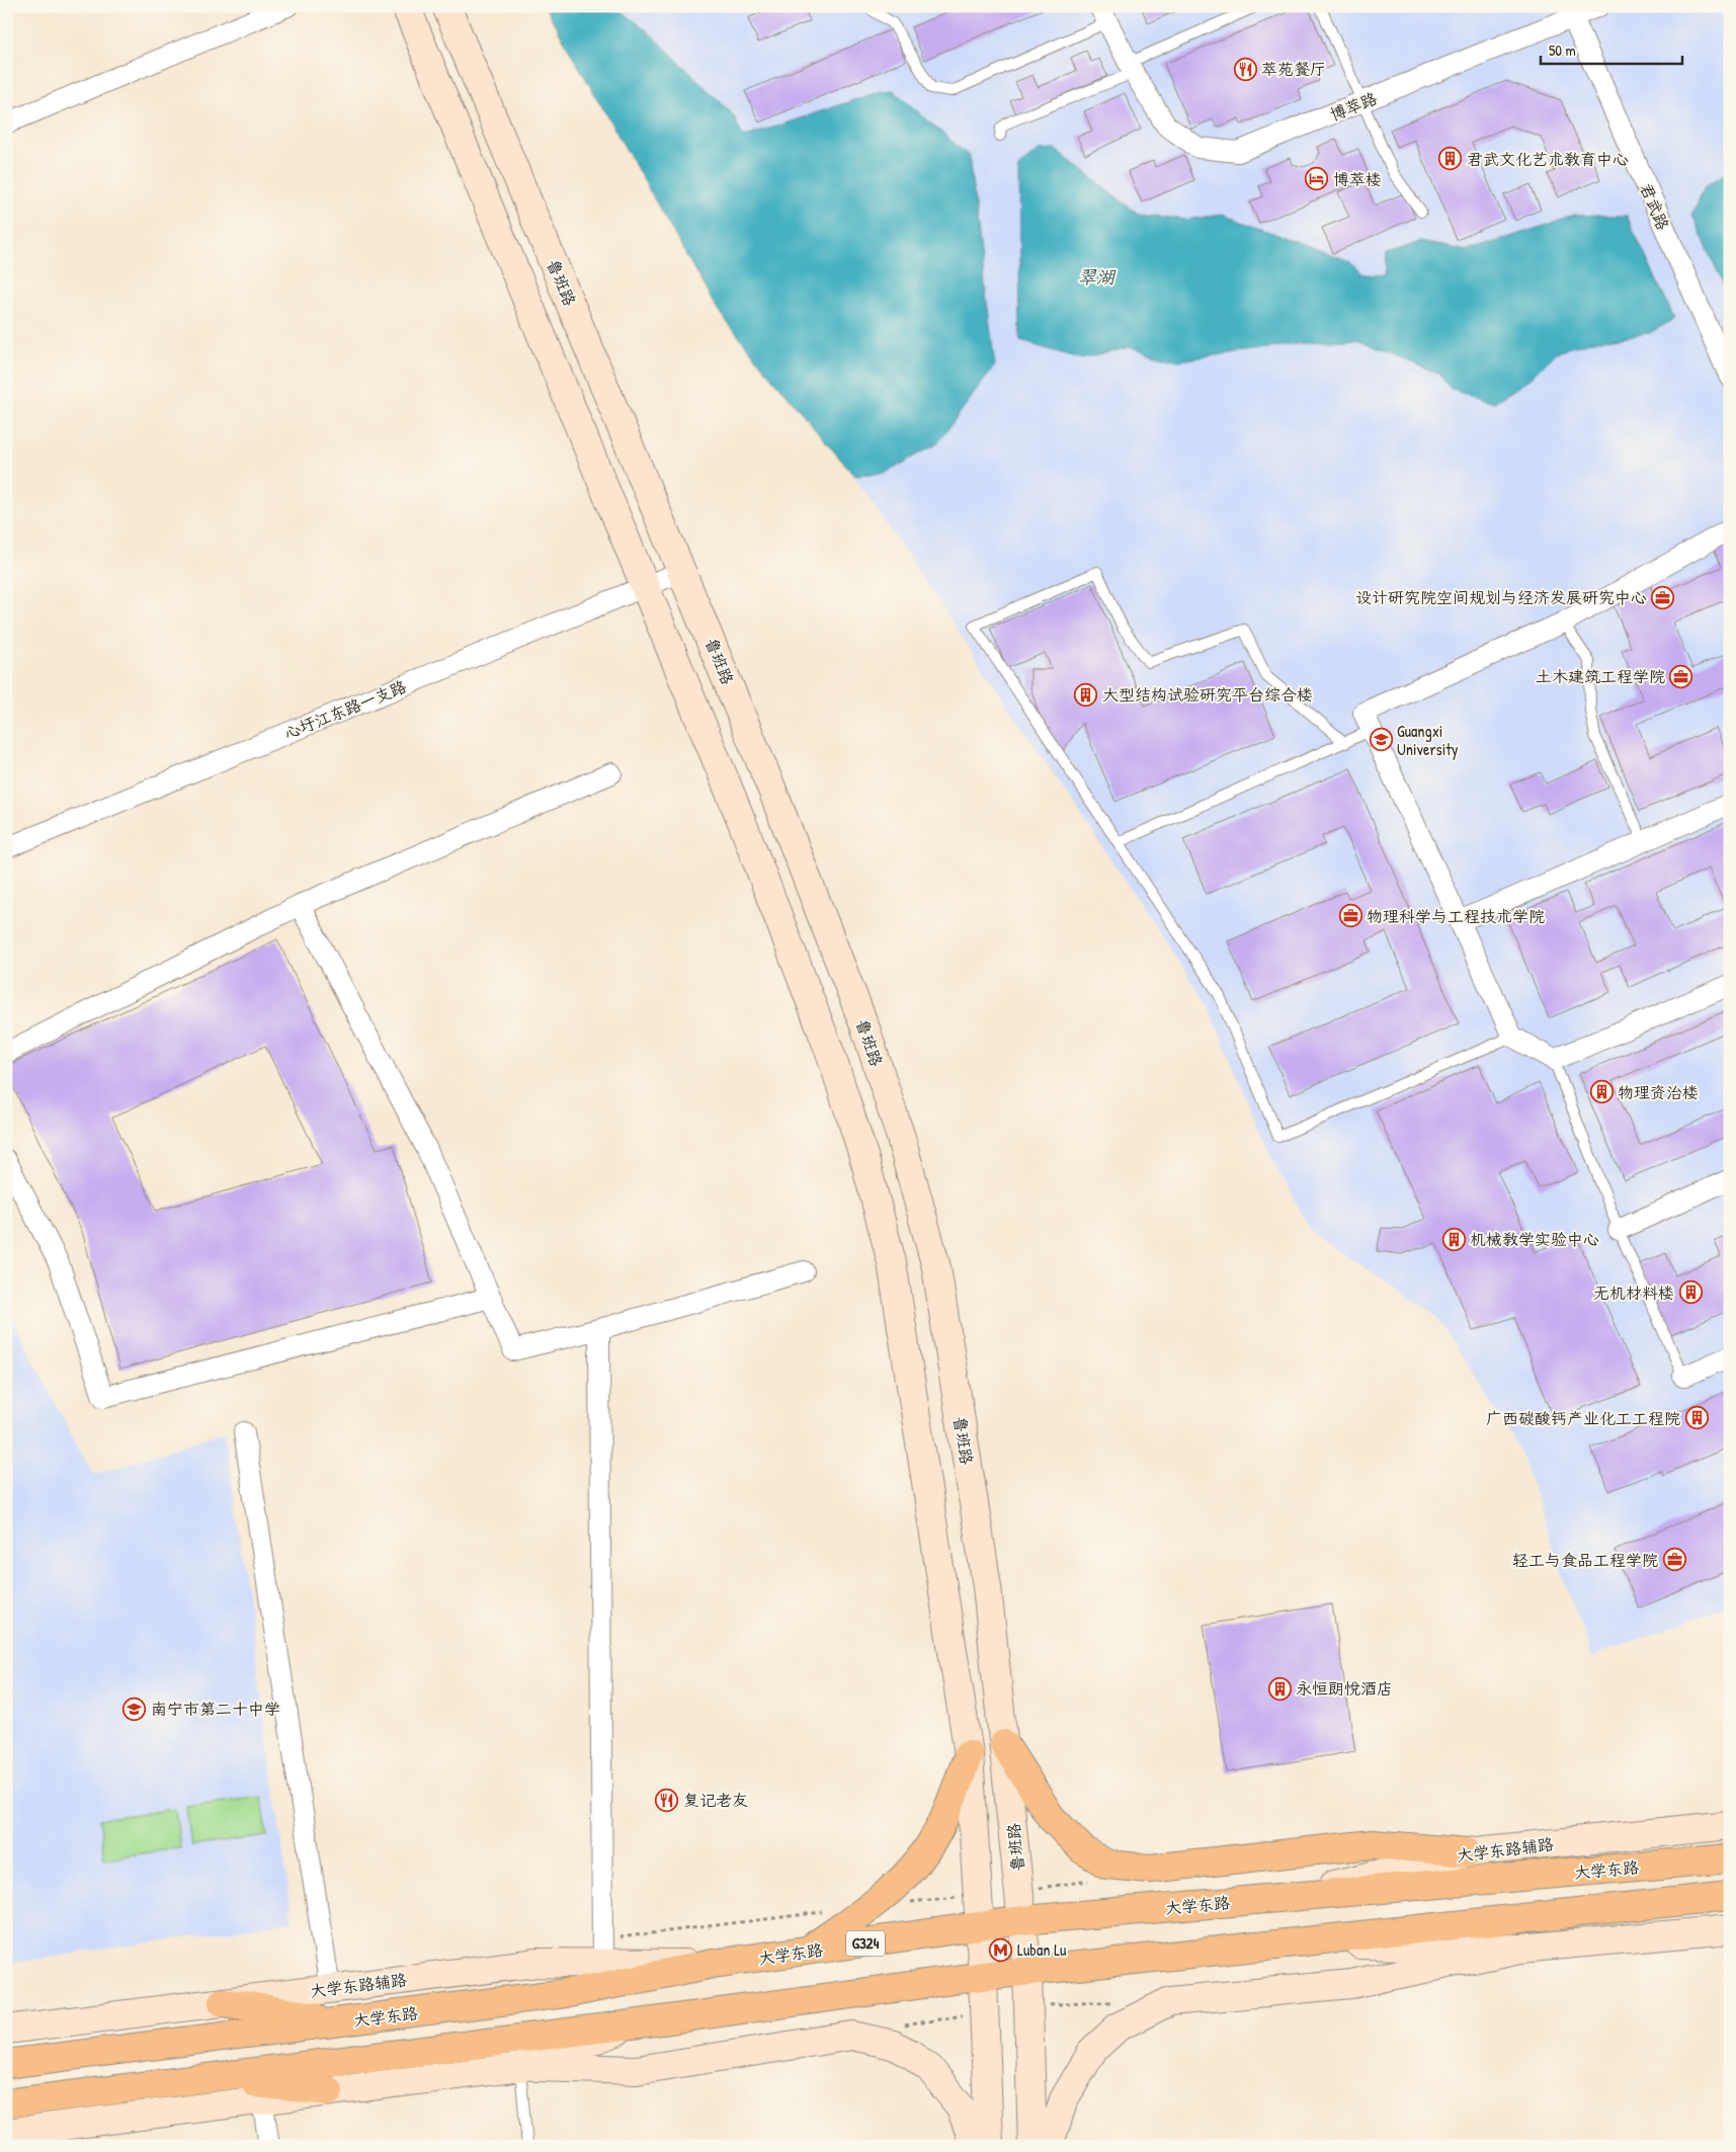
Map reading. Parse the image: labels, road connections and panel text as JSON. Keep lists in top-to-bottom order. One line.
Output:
{"streets":{"main road":["鲁班路","大学东路辅路","大学东路","G324"],"street":["博萃路","君武路","心圩江东路一支路"]},"crossings":[["博萃路","君武路"],["鲁班路","心圩江东路一支路"],["鲁班路","大学东路"],["大学东路辅路","大学东路"]],"water":["翠湖"],"places":{"restaurant":["萃苑餐厅","复记老友"],"building":["君武文化艺术教育中心","大型结构试验研究平台综合楼","物理资治楼","机械教学实验中心","无机材料楼","广西碳酸钙产业化工工程院","永恒朗悦酒店"],"hotel":["博萃楼"],"office":["设计研究院空间规划与经济发展研究中心","土木建筑工程学院","物理科学与工程技术学院","轻工与食品工程学院"],"school or university":["Guangxi University","南宁市第二十中学"],"metro station":["Luban Lu"]},"scale_bar":"50 m"}
